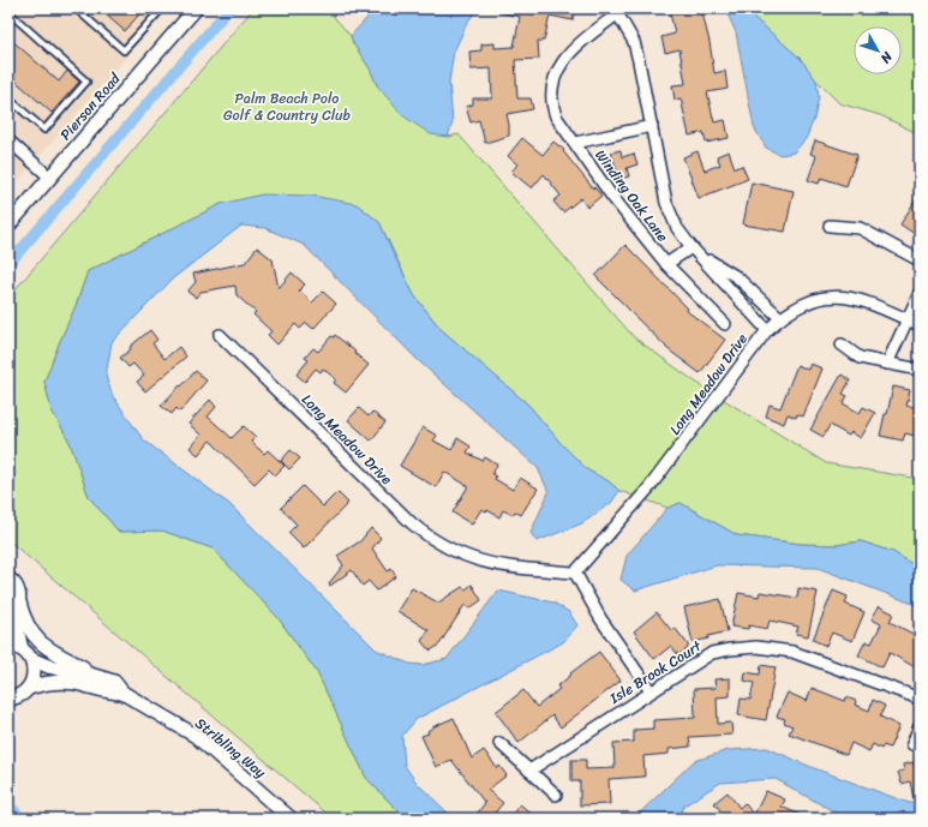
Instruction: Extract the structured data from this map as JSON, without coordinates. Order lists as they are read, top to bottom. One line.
{"streets":{"street":["Pierson Road","Winding Oak Lane","Long Meadow Drive","Isle Brook Court","Stribling Way"]},"crossings":[["Winding Oak Lane","Long Meadow Drive"]],"parks":["Palm Beach Polo Golf & Country Club"],"north":"bottom right"}
